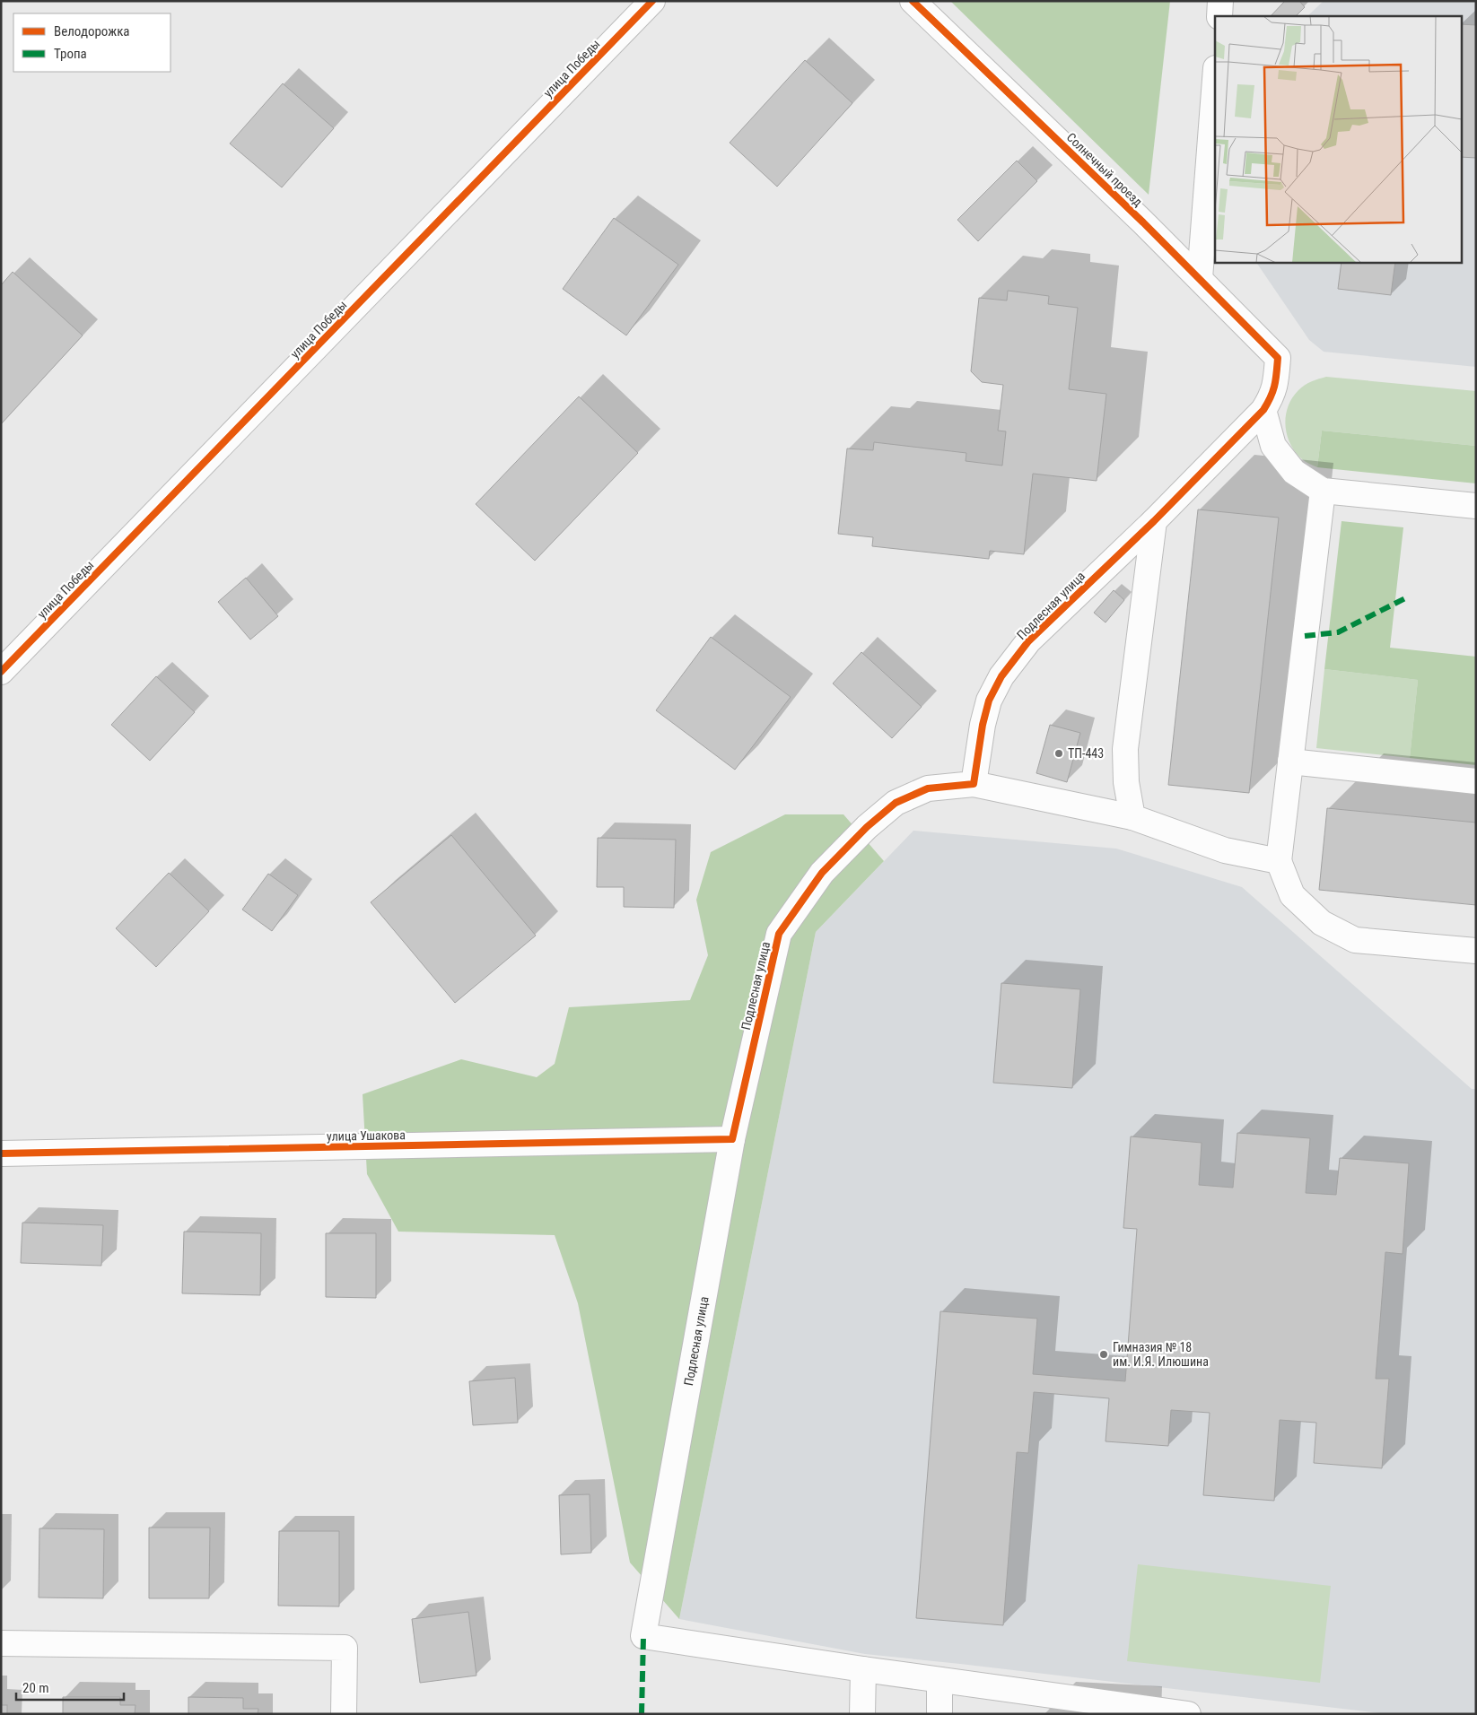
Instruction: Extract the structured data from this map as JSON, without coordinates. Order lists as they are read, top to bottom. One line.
{"streets":{"street":["улица Победы","Солнечный проезд","Подлесная улица","улица Ушакова"]},"crossings":[["Солнечный проезд","Подлесная улица"],["Подлесная улица","улица Ушакова"]],"places":["ТП-443","Гимназия № 18 им. И.Я. Илюшина"],"legend":["Велодорожка","Тропа"],"scale_bar":"20 m"}
